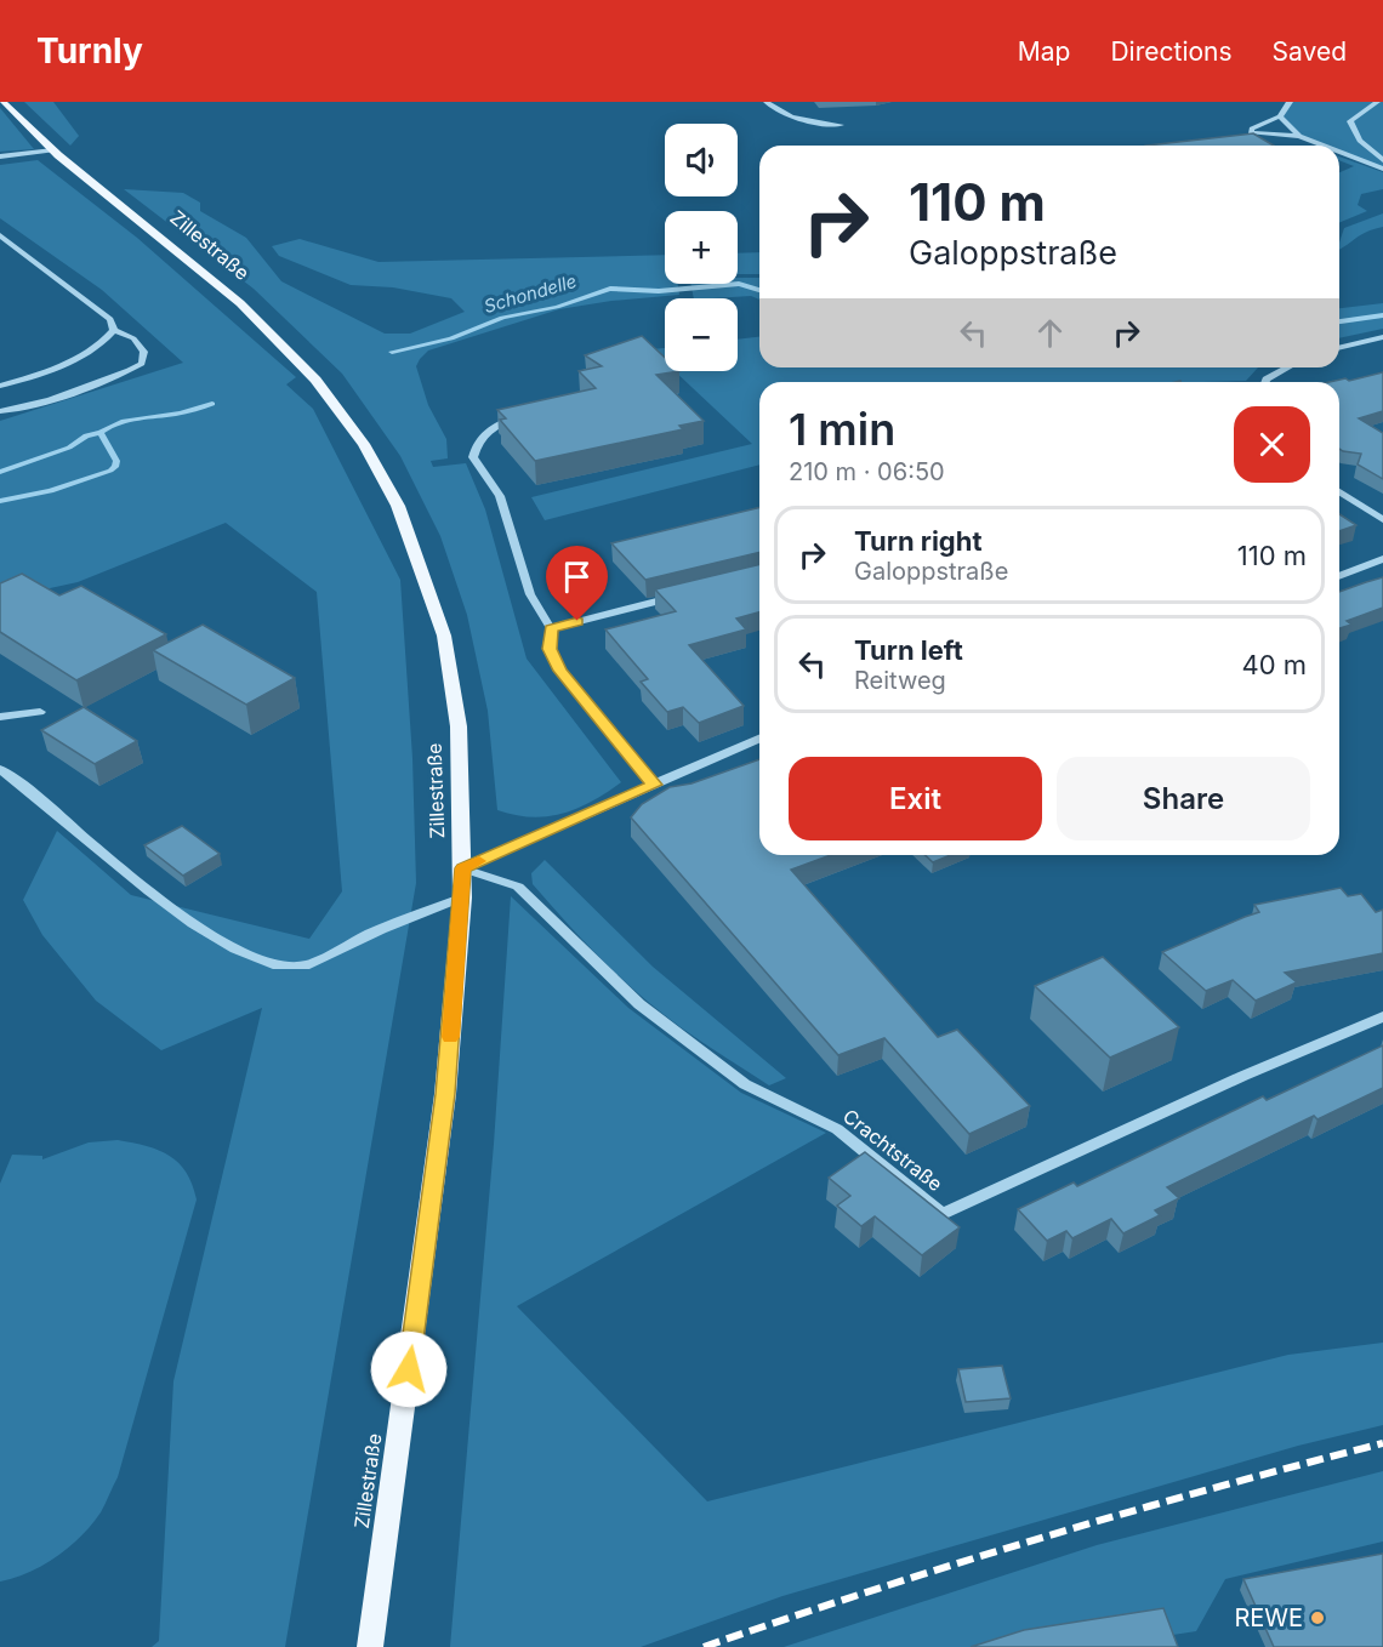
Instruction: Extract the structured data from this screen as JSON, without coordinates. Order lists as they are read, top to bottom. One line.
{"streets":{"main road":["Zillestraße"],"street":["Crachtstraße"]},"crossings":[["Zillestraße","Crachtstraße"]],"water":["Schondelle"],"places":["REWE"],"page":{"header":"Turnly","nav":["Map","Directions","Saved"],"map_buttons":["+","−"],"turn":["110 m","Galoppstraße"],"heading":["1 min","210 m · 06:50"],"list":[{"name":"Turn right","note":"Galoppstraße","value":"110 m"},{"name":"Turn left","note":"Reitweg","value":"40 m"}],"buttons":["Exit","Share"]}}
